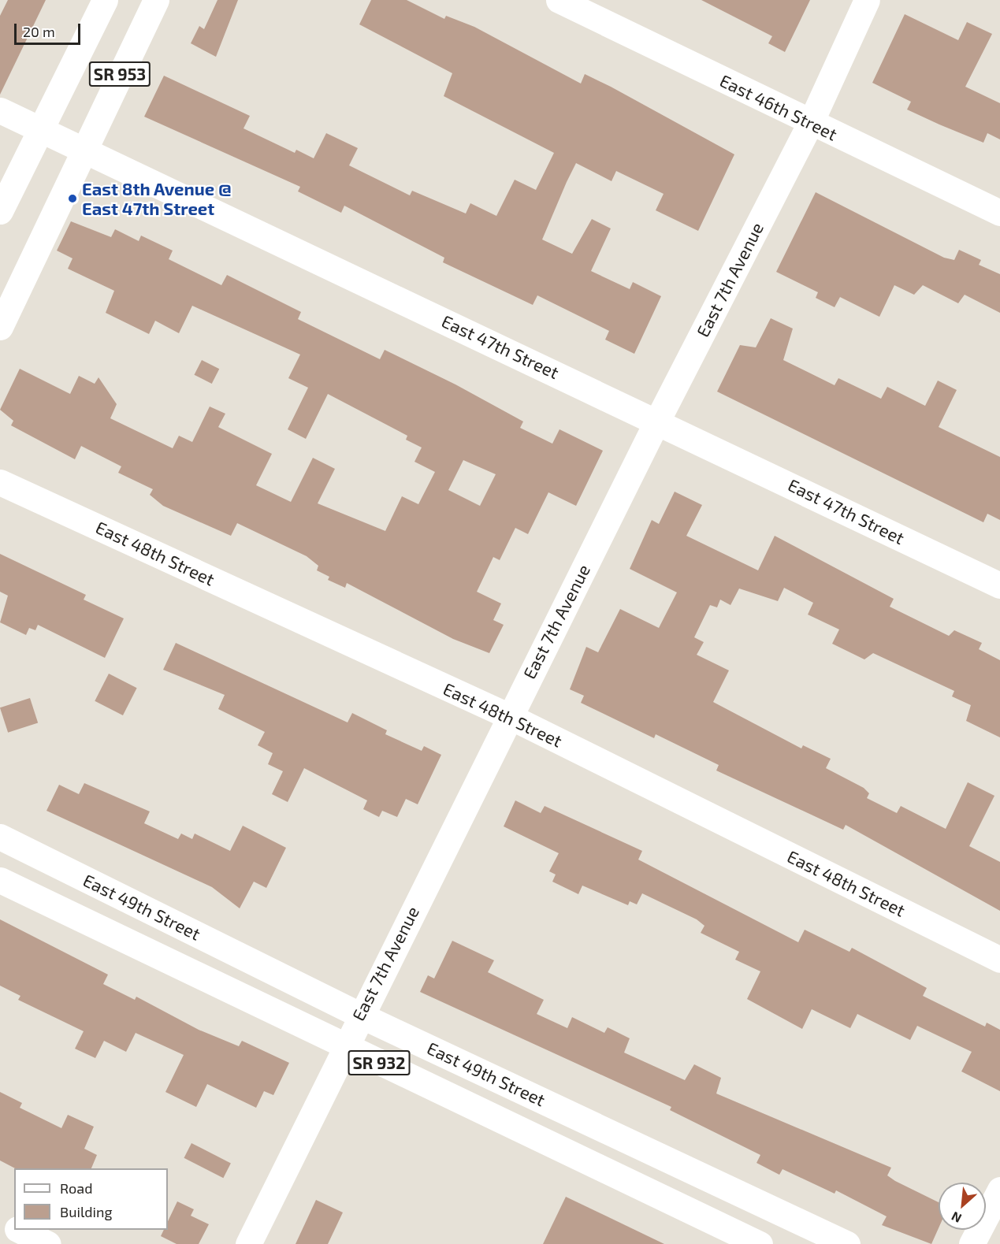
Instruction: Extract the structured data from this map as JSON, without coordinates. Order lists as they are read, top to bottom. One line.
{"streets":{"street":["SR 953","East 46th Street","East 7th Avenue","East 47th Street","East 48th Street","East 49th Street","SR 932"]},"crossings":[["SR 953","East 47th Street"],["East 46th Street","East 7th Avenue"],["East 7th Avenue","East 47th Street"],["East 7th Avenue","East 48th Street"],["East 7th Avenue","East 49th Street"]],"places":["East 8th Avenue @ East 47th Street"],"legend":["Road","Building"],"scale_bar":"20 m","north":"bottom left"}
